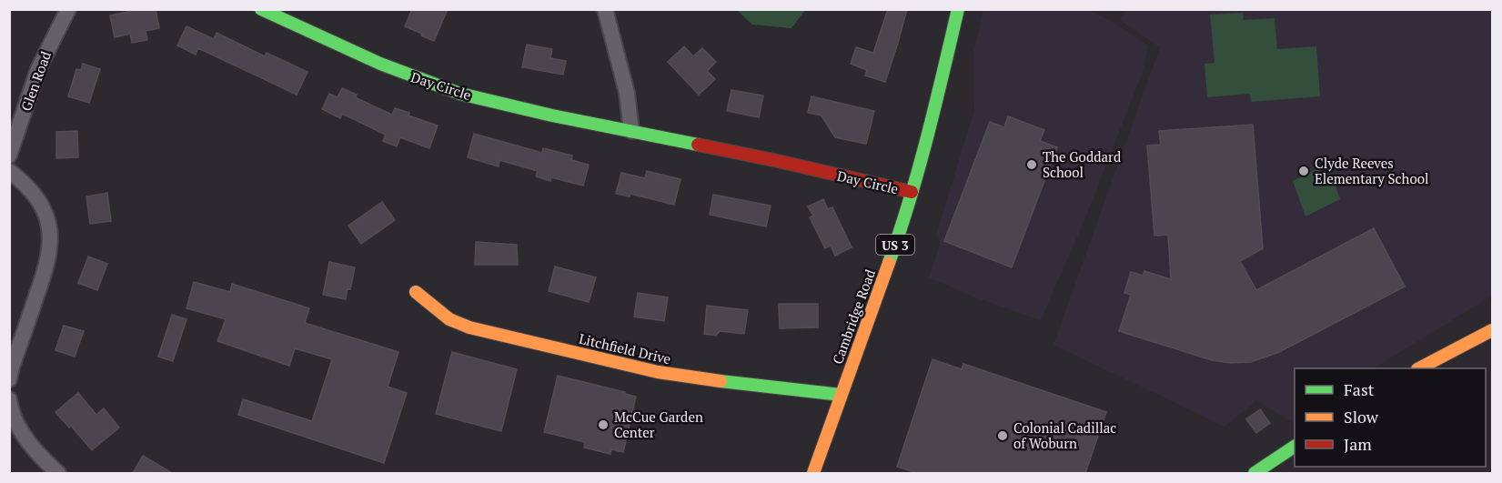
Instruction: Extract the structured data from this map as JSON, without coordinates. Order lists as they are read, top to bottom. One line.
{"streets":{"main road":["Day Circle","US 3","Cambridge Road","Litchfield Drive"],"street":["Glen Road"]},"crossings":[["Day Circle","Cambridge Road"],["Cambridge Road","Litchfield Drive"]],"places":["The Goddard School","Clyde Reeves Elementary School","McCue Garden Center","Colonial Cadillac of Woburn"],"legend":["Fast","Slow","Jam"]}
